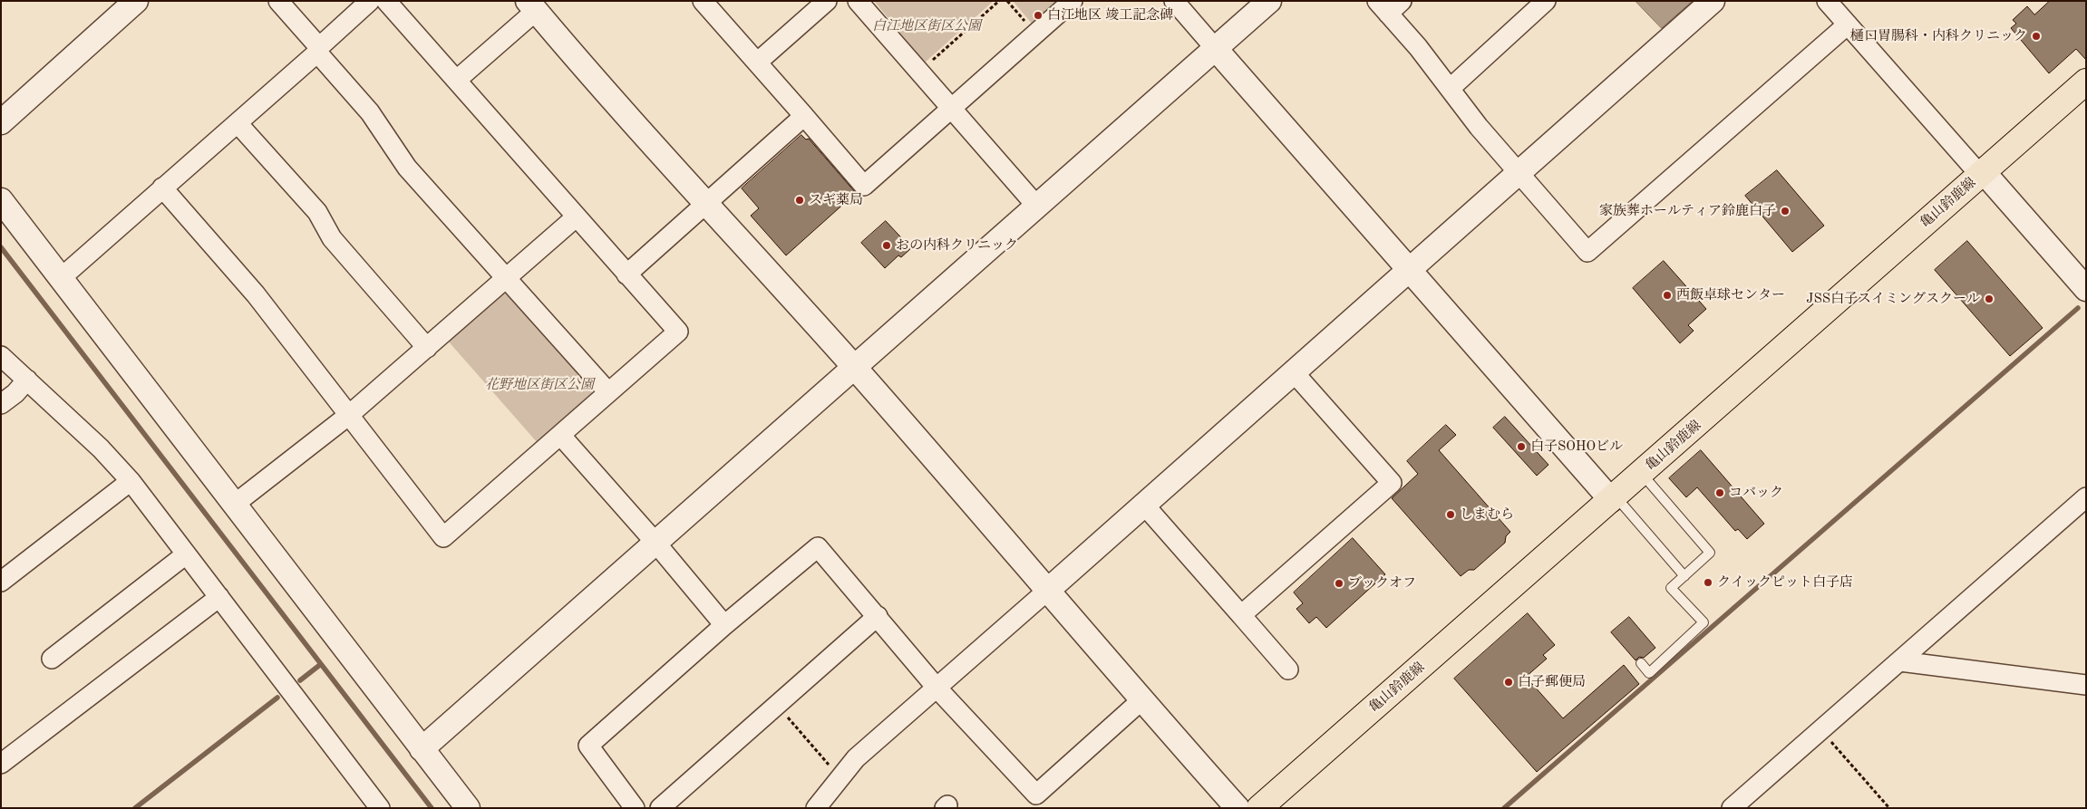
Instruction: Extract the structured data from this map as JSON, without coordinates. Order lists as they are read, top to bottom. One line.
{"streets":{"main road":["亀山鈴鹿線"]},"parks":["白江地区街区公園","花野地区街区公園"],"places":["白江地区 竣工記念碑","樋口胃腸科・内科クリニック","スギ薬局","家族葬ホールティア鈴鹿白子","おの内科クリニック","西飯卓球センター","JSS白子スイミングスクール","白子SOHOビル","コバック","しまむら","クイックピット白子店","ブックオフ","白子郵便局"]}
